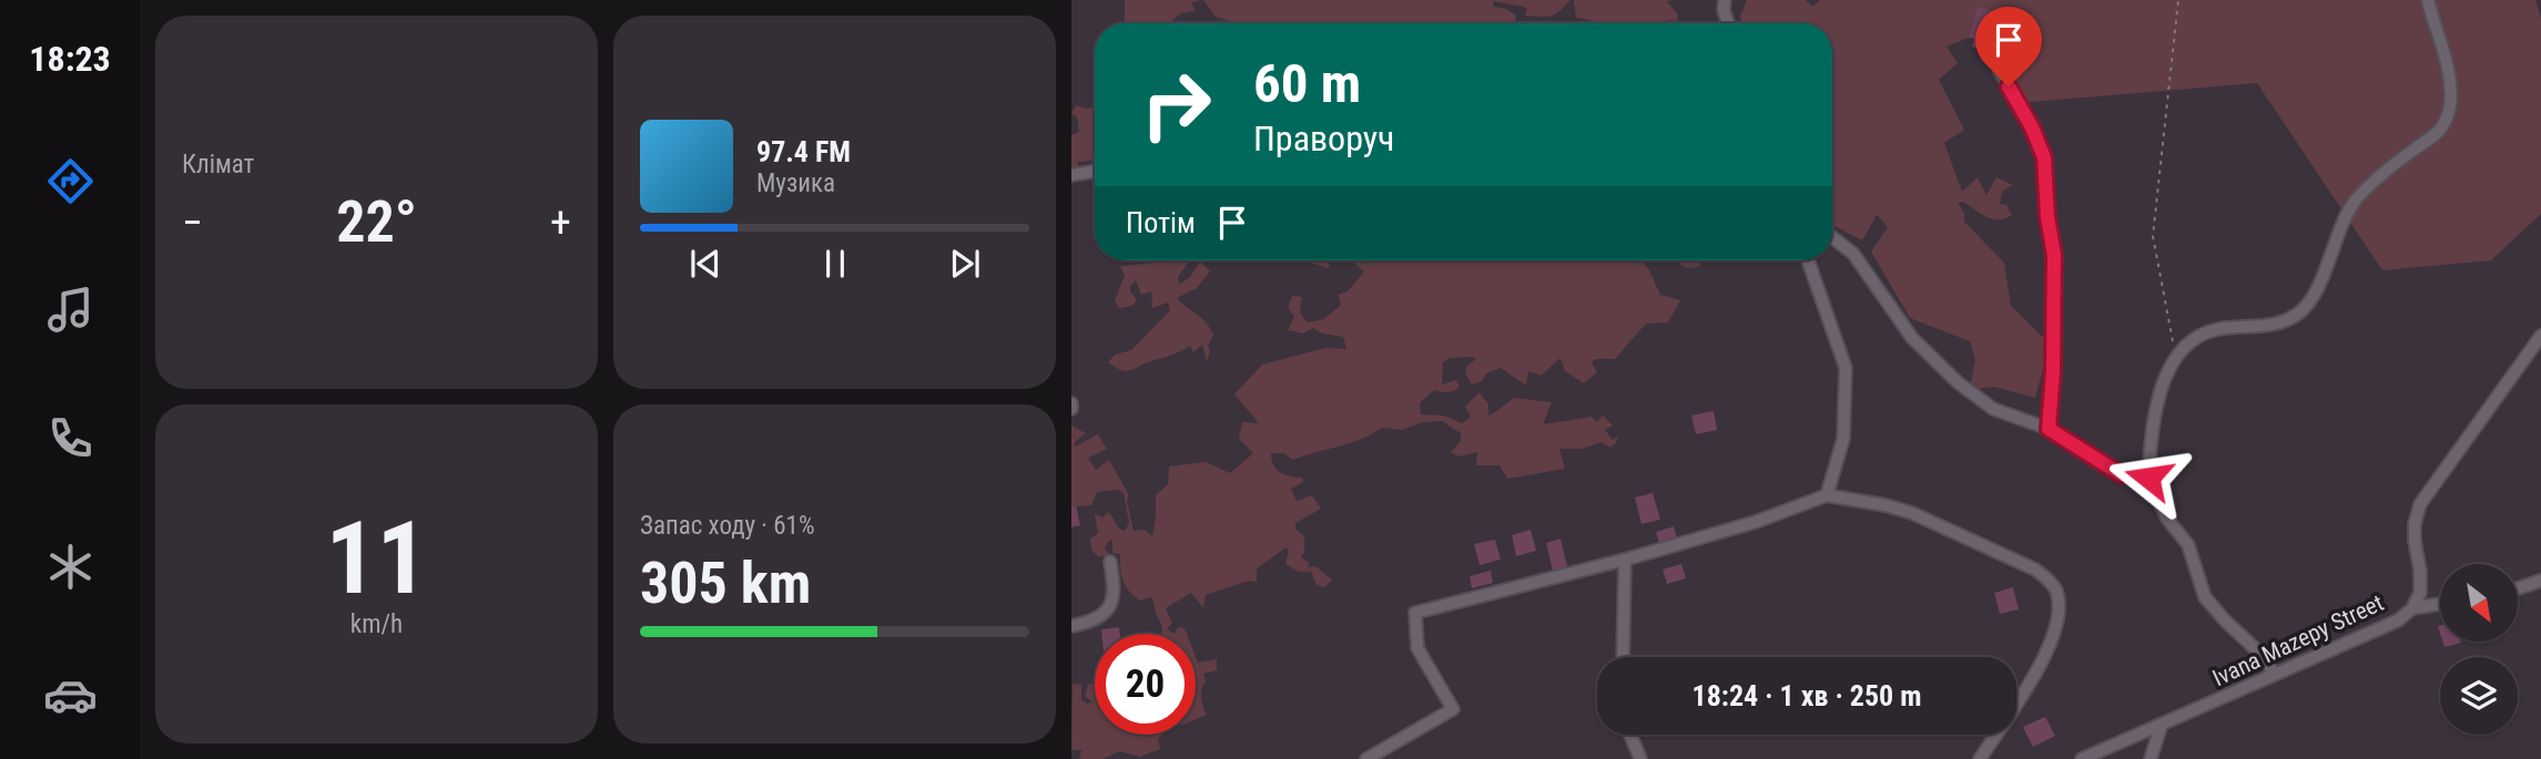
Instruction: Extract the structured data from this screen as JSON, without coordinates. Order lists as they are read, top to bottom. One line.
{"streets":{"street":["Ivana Mazepy Street"]},"north":"bottom right","page":{"tabs":"18:23","tile":["Клімат",["11","km/h"],["Запас ходу · 61%","305 km"]],"turn":["60 m","Праворуч"],"song":["97.4 FM","Музика"],"then":"Потім","heat":["−","22°","+"],"limit":"20","trip":"18:24 · 1 хв · 250 m"}}
